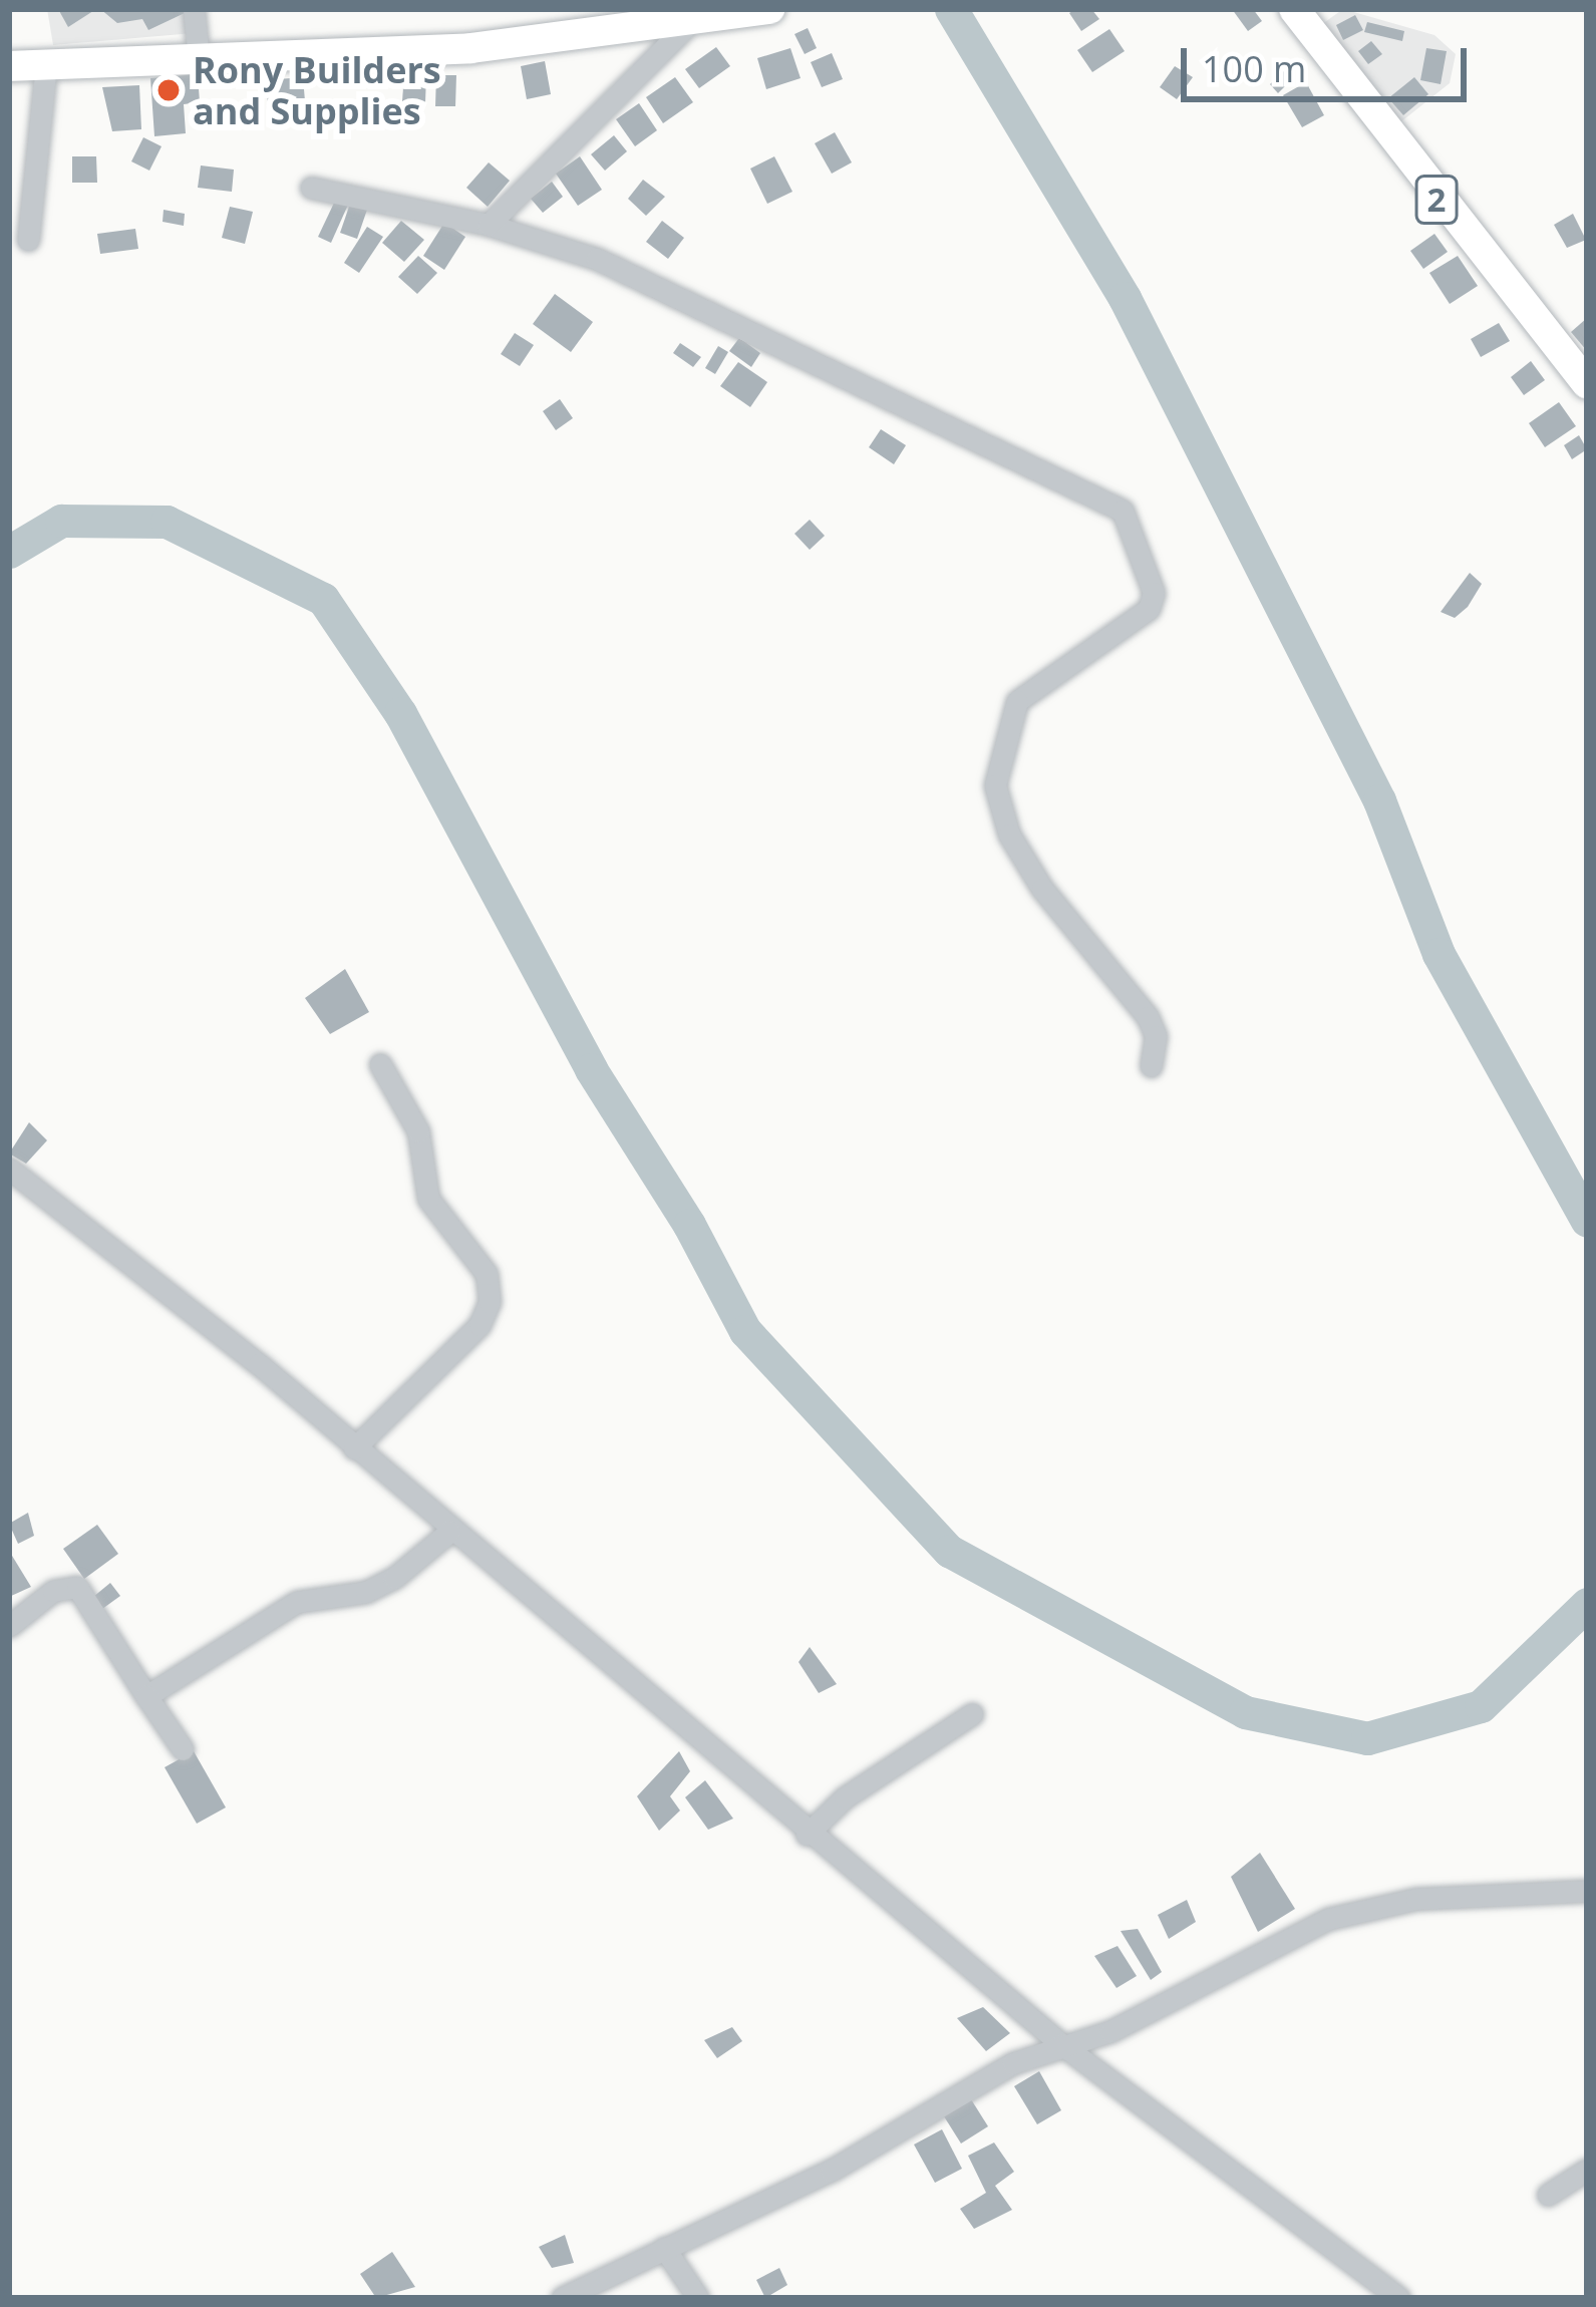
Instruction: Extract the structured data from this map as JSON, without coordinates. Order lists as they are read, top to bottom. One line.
{"streets":{"highway":["2"]},"places":["Rony Builders and Supplies"],"scale_bar":"100 m"}
